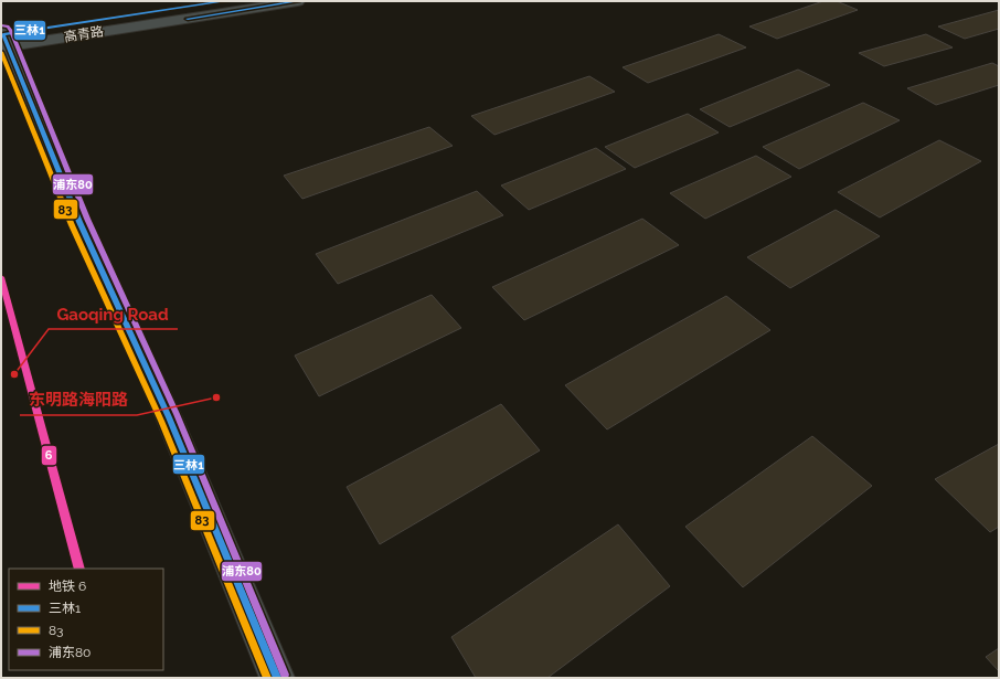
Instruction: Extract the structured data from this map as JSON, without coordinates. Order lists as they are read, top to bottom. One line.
{"streets":{"main road":["高青路"]},"places":["Gaoqing Road","东明路海阳路"],"lines":["transit line 三林1","transit line 浦东80","transit line 83","metro line 6"],"legend":["地铁 6","三林1","83","浦东80"]}
